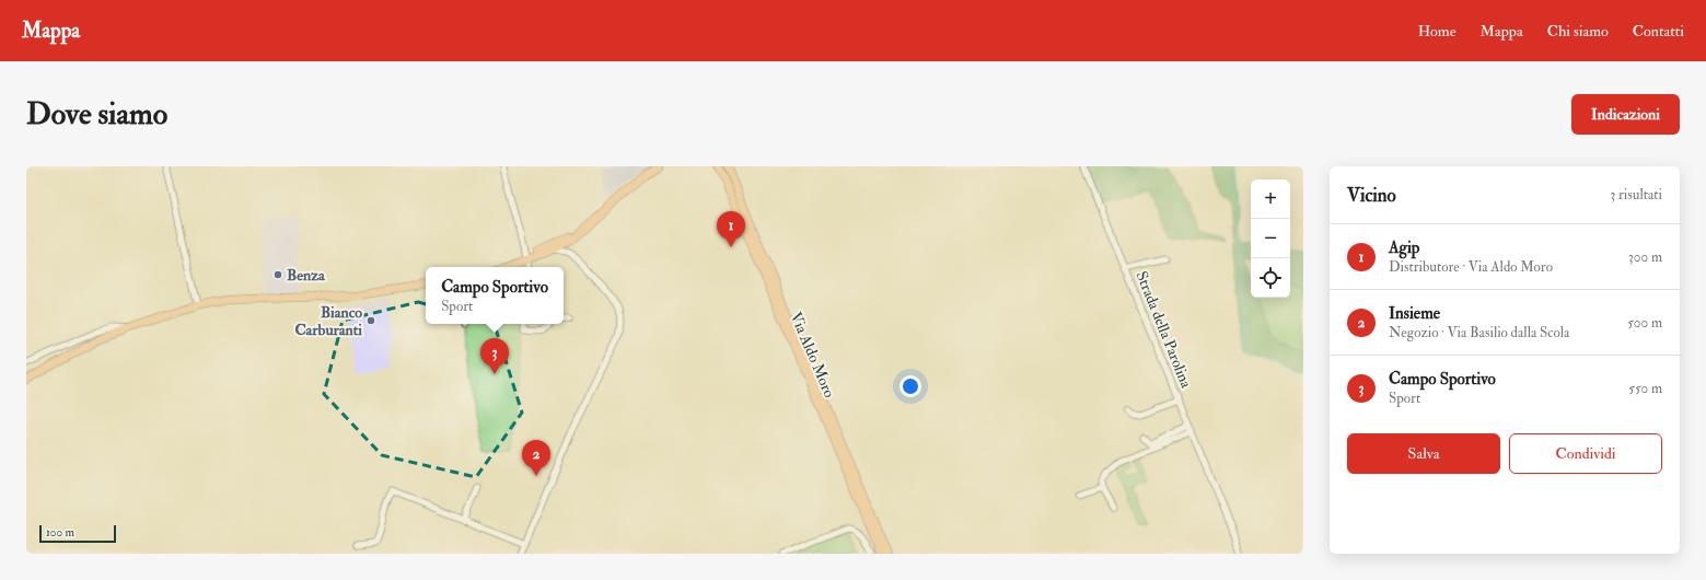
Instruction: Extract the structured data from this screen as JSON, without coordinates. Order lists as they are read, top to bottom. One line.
{"streets":{"main road":["Via Aldo Moro"],"street":["Strada della Parolina"]},"places":["Benza","Bianco Carburanti"],"scale_bar":"100 m","page":{"header":"Mappa","nav":["Home","Mappa","Chi siamo","Contatti"],"buttons":["Indicazioni",["Salva","Condividi"]],"title":"Dove siamo","heading":["Vicino","3 risultati"],"map_buttons":["+","−"],"pins":["1","3","2"],"list":[{"mark":"1","name":"Agip","note":"Distributore · Via Aldo Moro","value":"300 m"},{"mark":"2","name":"Insieme","note":"Negozio · Via Basilio dalla Scola","value":"500 m"},{"mark":"3","name":"Campo Sportivo","note":"Sport","value":"550 m"}],"popup":["Campo Sportivo","Sport"],"scale":"100 m"}}
